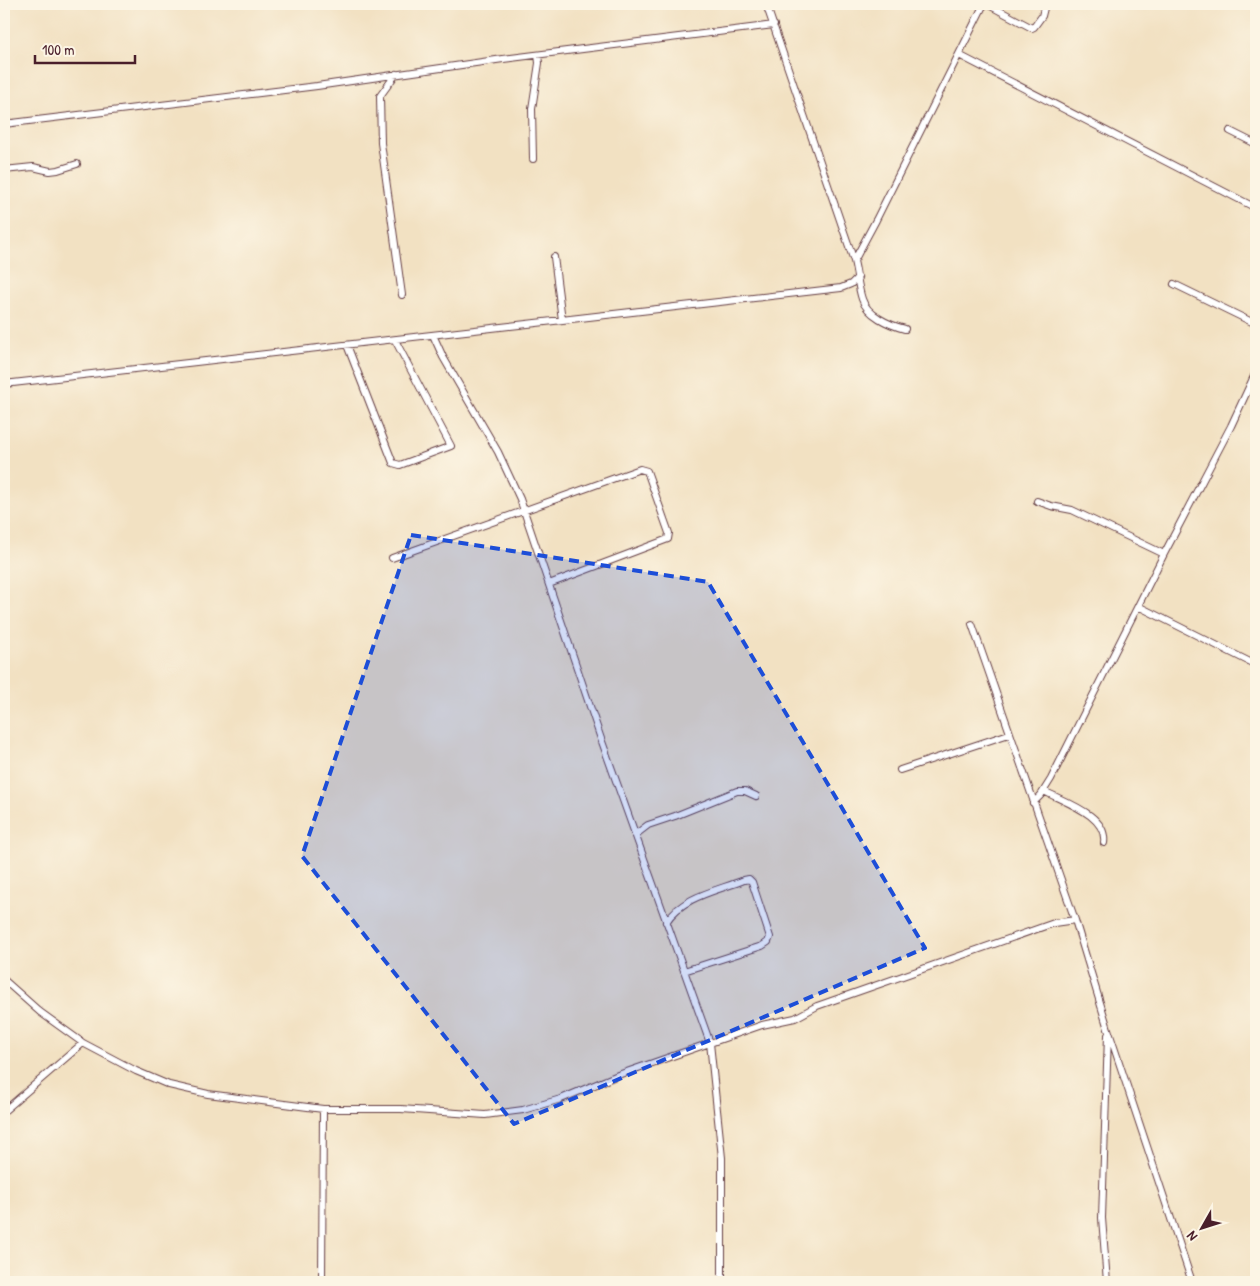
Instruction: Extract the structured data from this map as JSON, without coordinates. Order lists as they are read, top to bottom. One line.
{"scale_bar":"100 m","north":"bottom left"}
